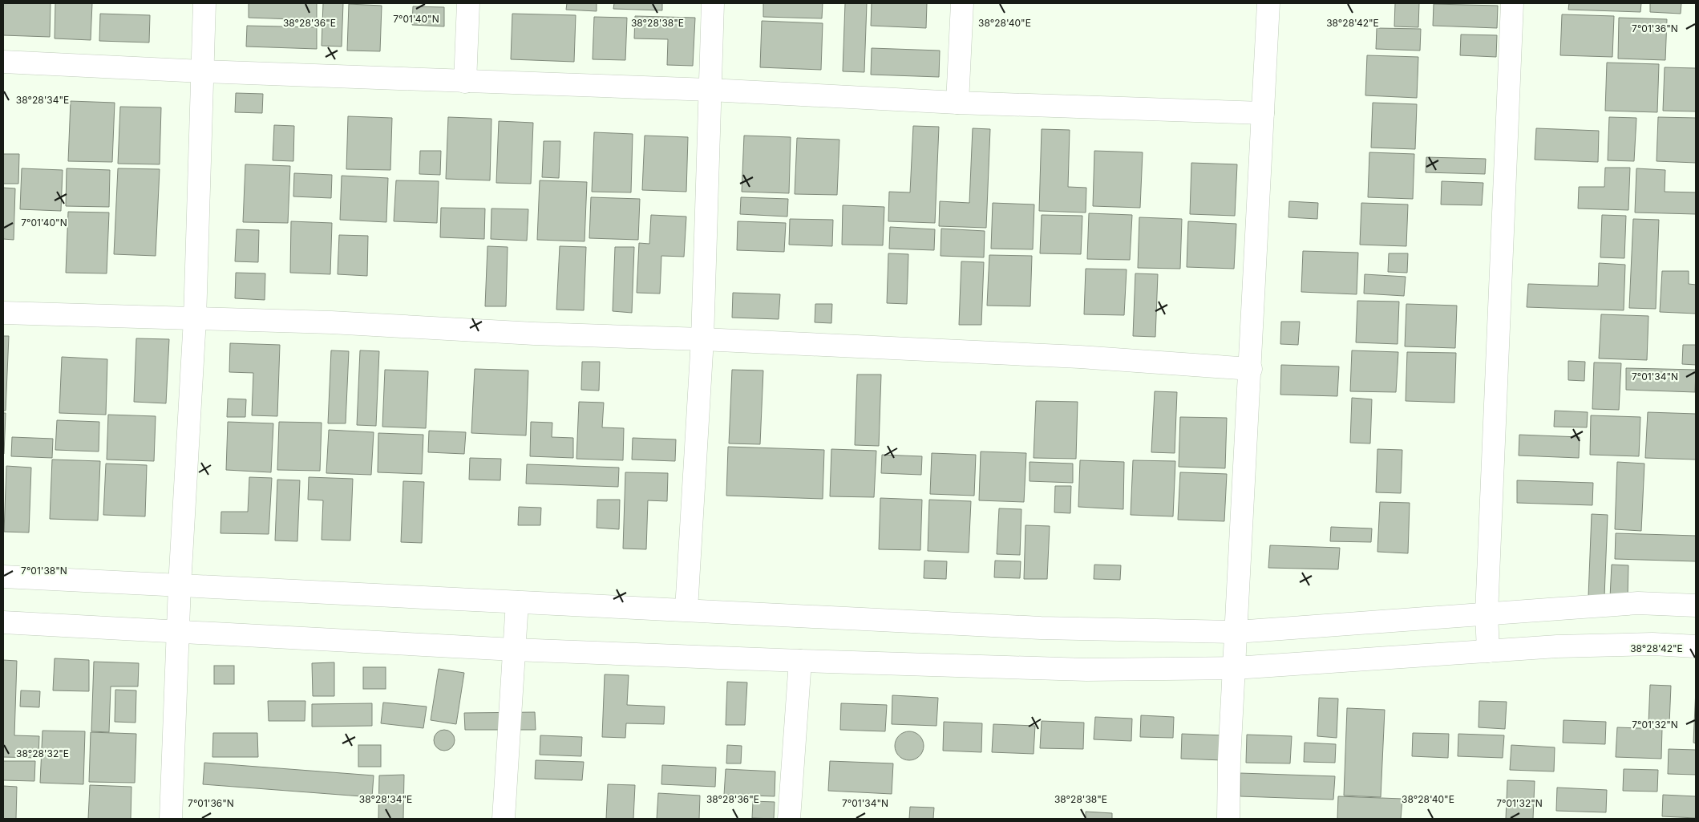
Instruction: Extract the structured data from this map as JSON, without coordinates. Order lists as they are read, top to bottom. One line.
{"coordinates":["7°01'40\"N","38°28'36\"E","38°28'38\"E","38°28'40\"E","38°28'42\"E","7°01'36\"N","38°28'34\"E","7°01'34\"N","7°01'38\"N","7°01'32\"N","38°28'32\"E"]}
